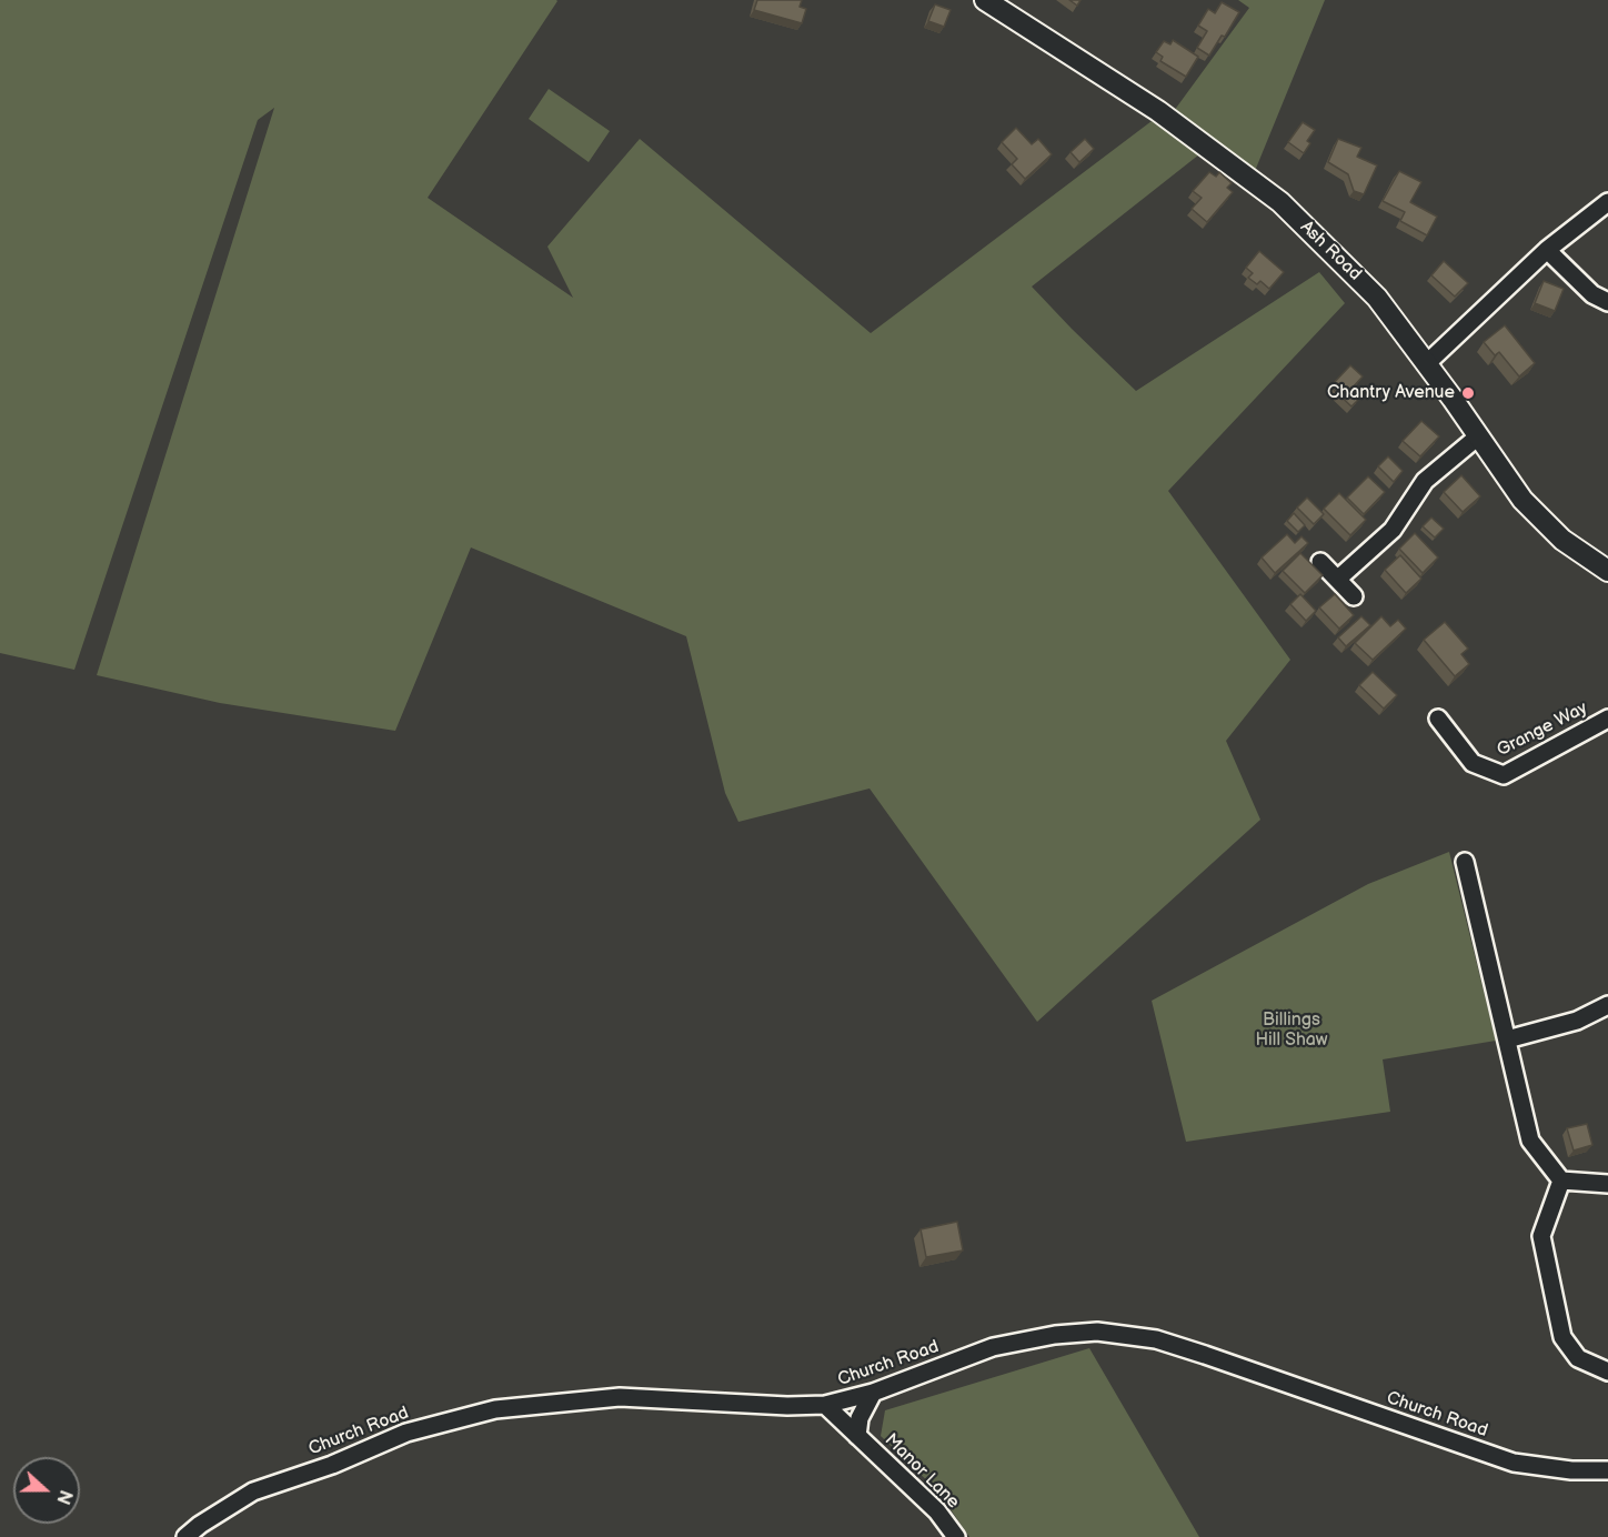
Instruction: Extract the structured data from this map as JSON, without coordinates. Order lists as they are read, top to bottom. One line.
{"streets":{"street":["Ash Road","Grange Way","Church Road","Manor Lane"]},"crossings":[["Church Road","Manor Lane"]],"parks":["Billings Hill Shaw"],"places":["Chantry Avenue"],"north":"right"}
